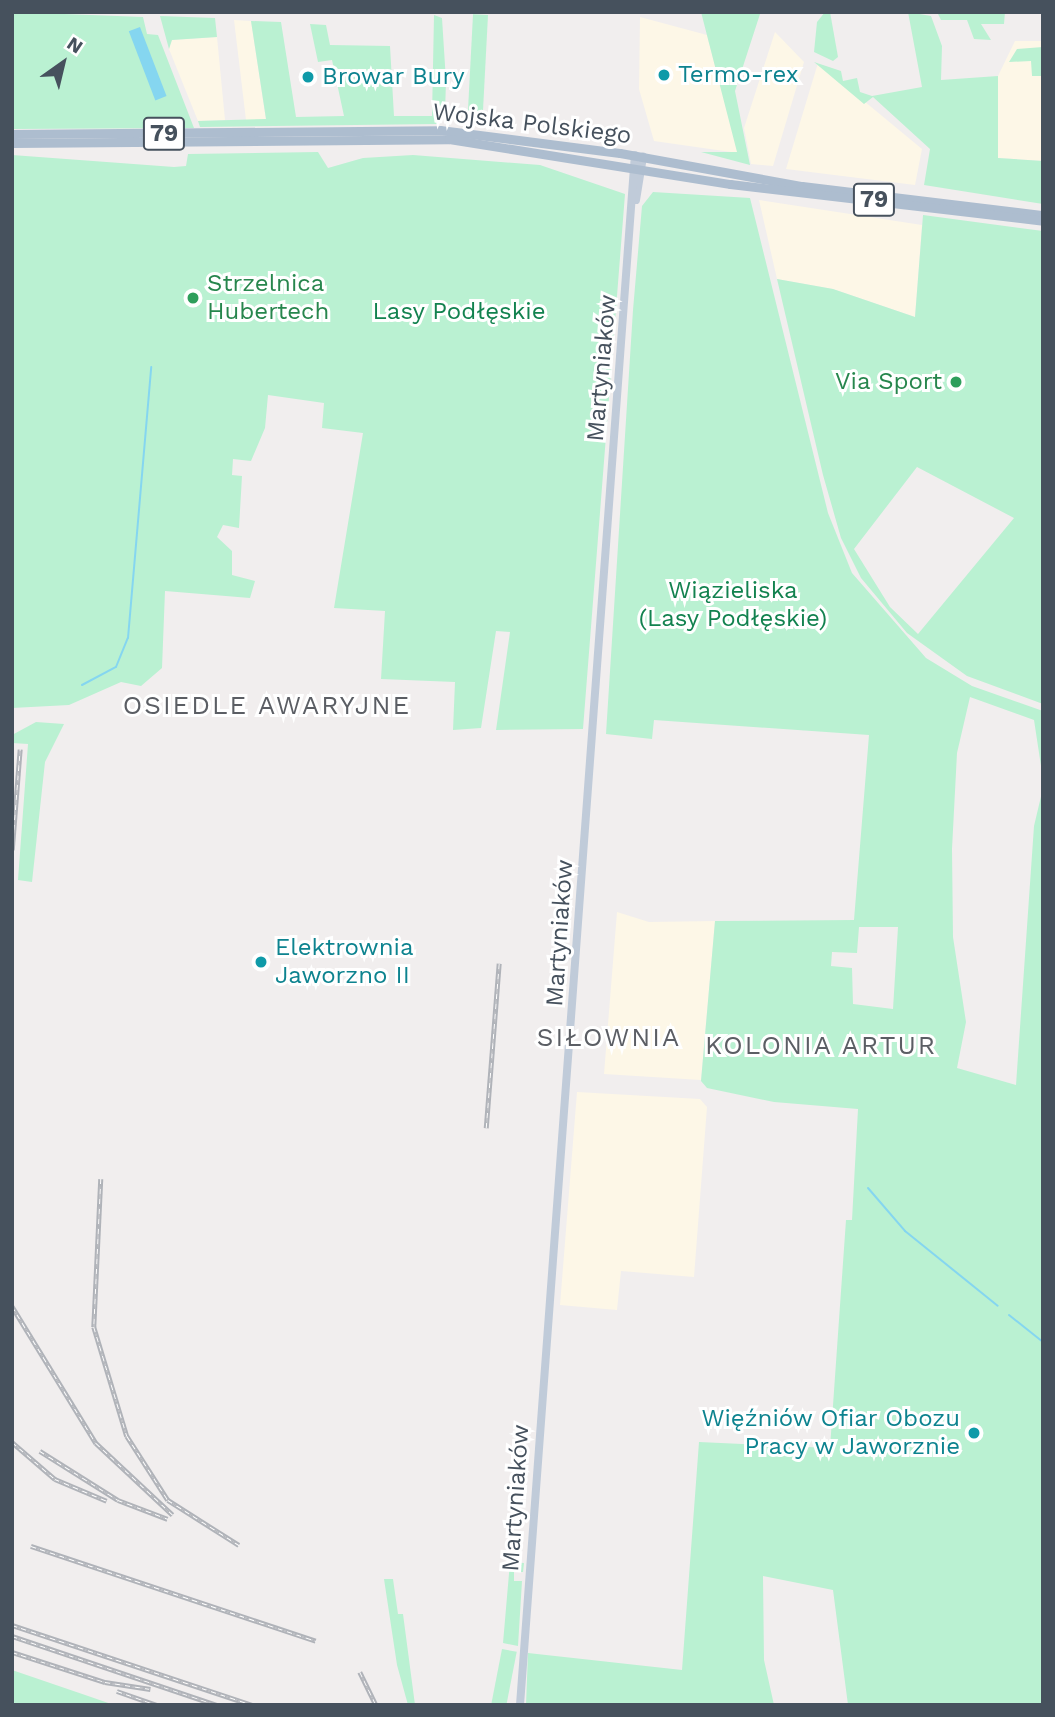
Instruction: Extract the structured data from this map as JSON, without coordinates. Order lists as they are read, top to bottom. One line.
{"streets":{"main road":["Wojska Polskiego","79","Martyniaków"]},"crossings":[["Wojska Polskiego","Martyniaków"]],"districts":["OSIEDLE AWARYJNE","SIŁOWNIA","KOLONIA ARTUR"],"parks":["Lasy Podłęskie","Wiązieliska (Lasy Podłęskie)"],"places":["Termo-rex","Browar Bury","Strzelnica Hubertech","Via Sport","Elektrownia Jaworzno II","Więźniów Ofiar Obozu Pracy w Jaworznie"],"north":"top right"}
